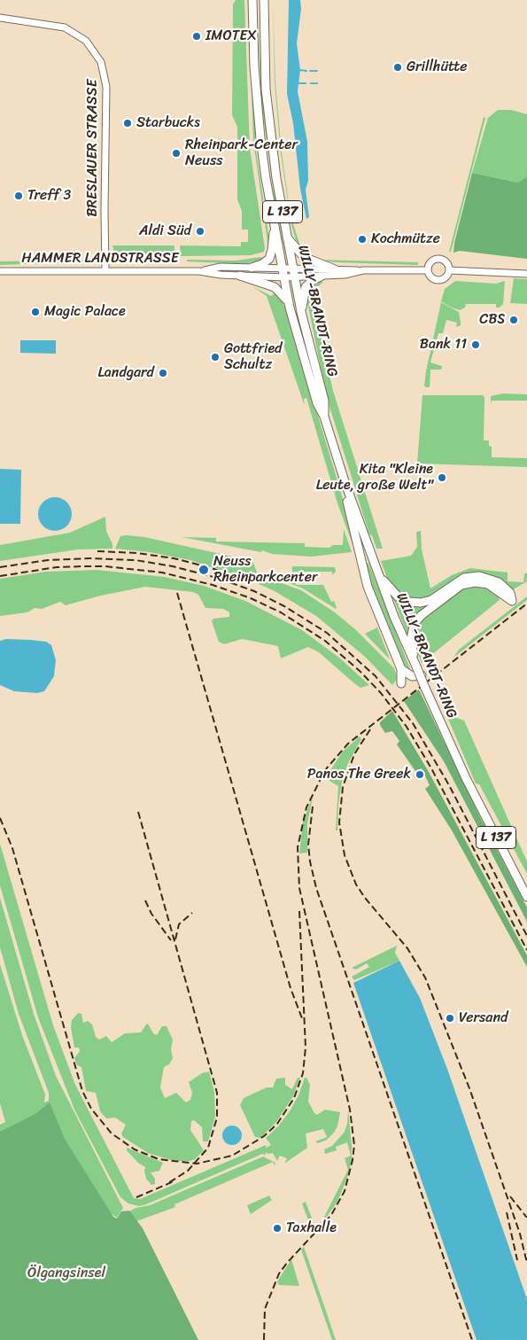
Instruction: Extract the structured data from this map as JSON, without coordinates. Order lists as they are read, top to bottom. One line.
{"streets":{"main road":["L 137","WILLY-BRANDT-RING"],"street":["BRESLAUER STRASSE","HAMMER LANDSTRASSE"]},"crossings":[["BRESLAUER STRASSE","HAMMER LANDSTRASSE"],["HAMMER LANDSTRASSE","WILLY-BRANDT-RING"]],"parks":["Ölgangsinsel"],"places":["IMOTEX","Grillhütte","Starbucks","Rheinpark-Center Neuss","Treff 3","Aldi Süd","Kochmütze","Magic Palace","CBS","Bank 11","Gottfried Schultz","Landgard","Kita \"Kleine Leute, große Welt\"","Neuss Rheinparkcenter","Panos The Greek","Versand","Taxhalle"]}
